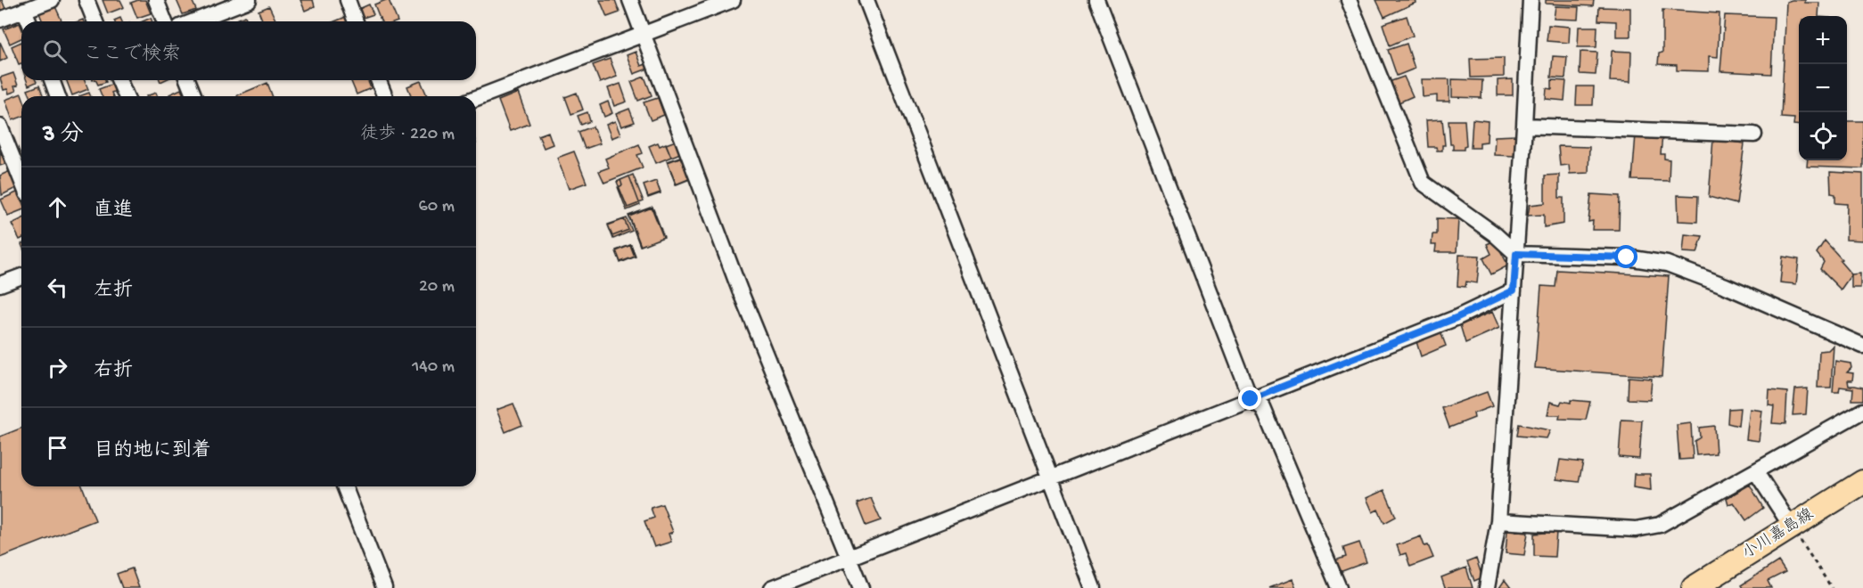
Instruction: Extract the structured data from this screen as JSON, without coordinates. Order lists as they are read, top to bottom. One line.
{"streets":{"main road":["小川嘉島線"]},"page":{"map_buttons":["+","−"],"search":"ここで検索","heading":["3 分","徒歩 · 220 m"],"list":[["直進","60 m"],["左折","20 m"],["右折","140 m"],"目的地に到着"]}}
